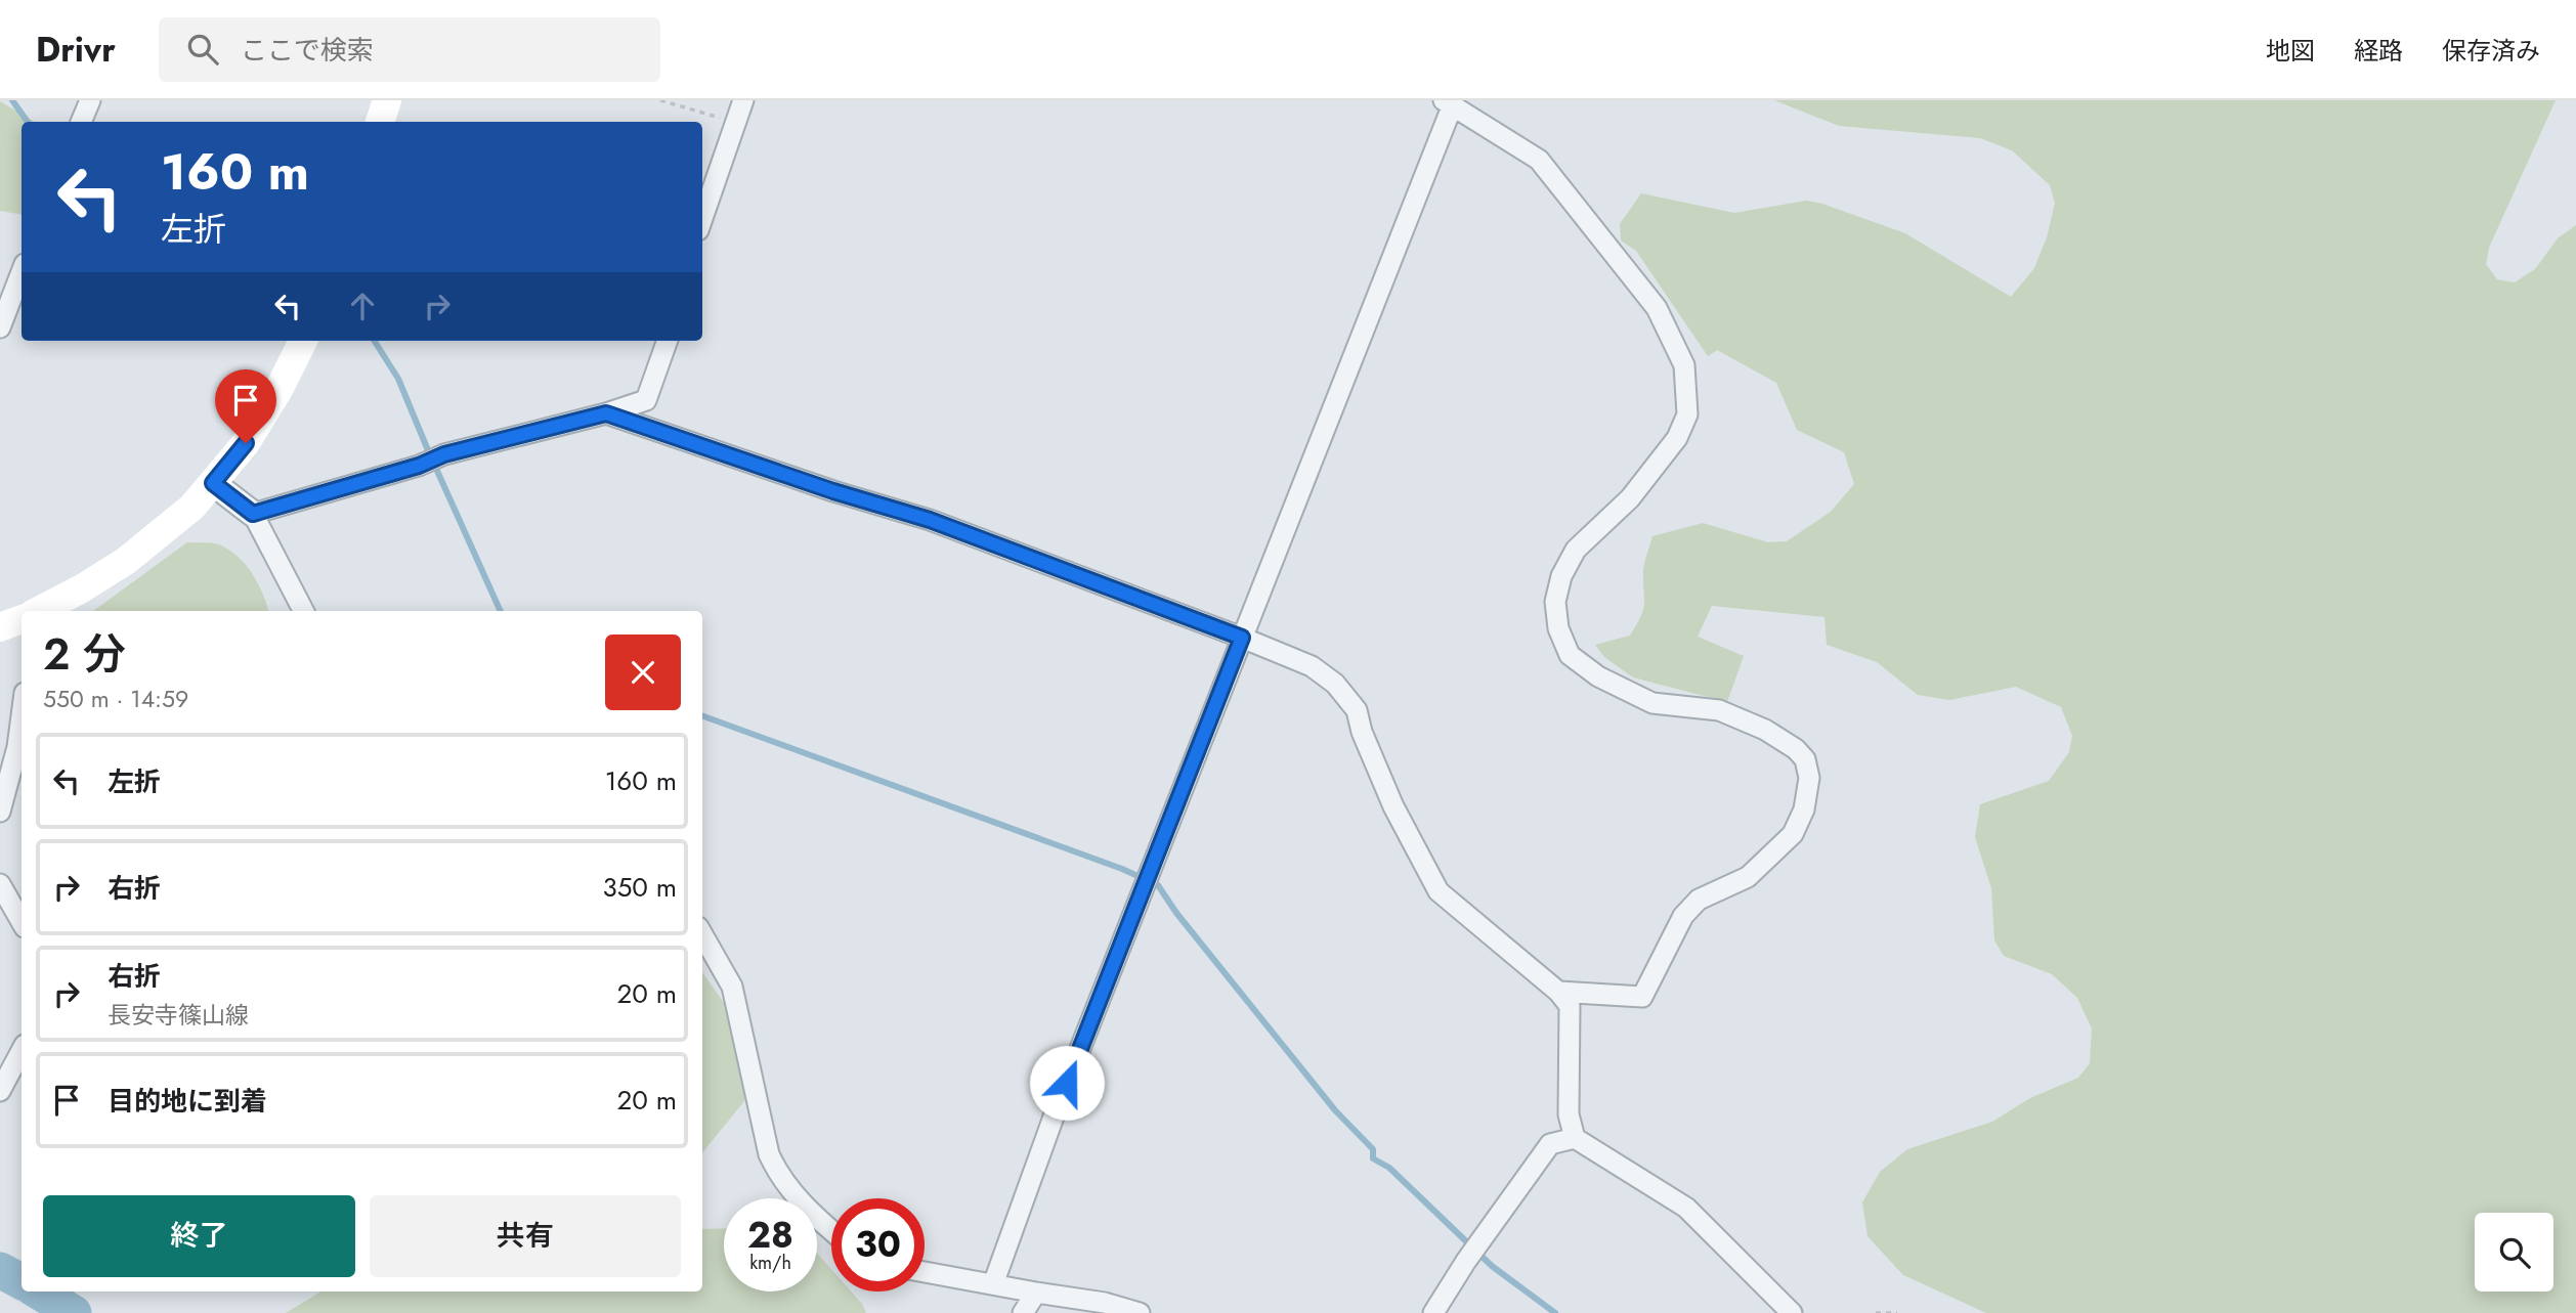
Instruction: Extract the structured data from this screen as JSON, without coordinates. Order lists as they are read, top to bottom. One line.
{"page":{"header":"Drivr","search":"ここで検索","nav":["地図","経路","保存済み"],"turn":["160 m","左折"],"heading":["2 分","550 m · 14:59"],"list":[{"name":"左折","value":"160 m"},{"name":"右折","value":"350 m"},{"name":"右折","note":"長安寺篠山線","value":"20 m"},{"name":"目的地に到着","value":"20 m"}],"buttons":["終了","共有"],"speed":"28 km/h","limit":"30"}}
